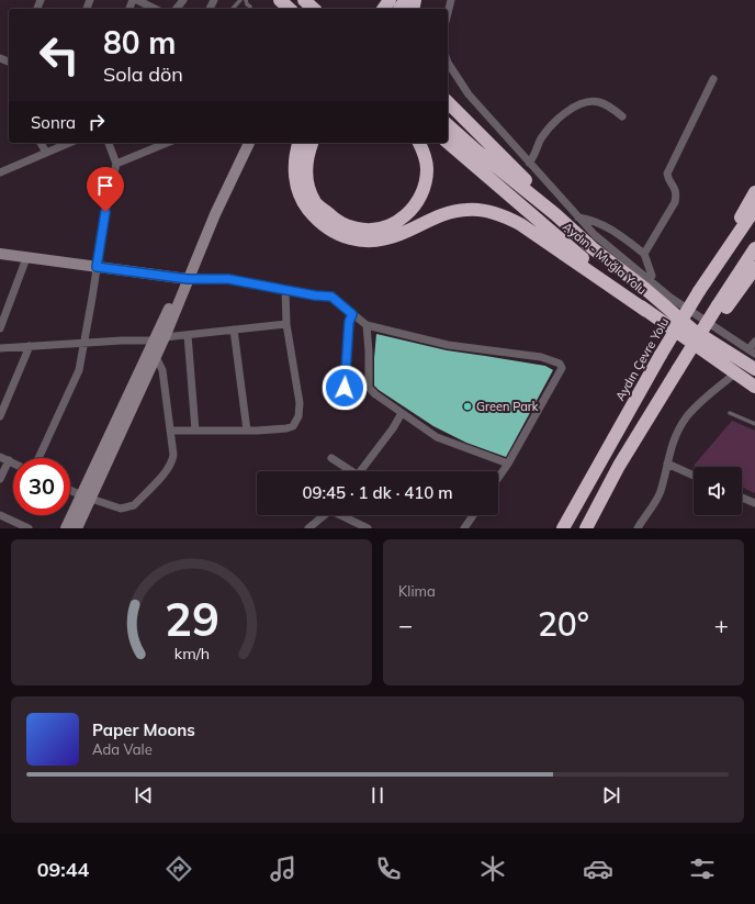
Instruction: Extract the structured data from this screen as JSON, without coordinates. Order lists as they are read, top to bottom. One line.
{"streets":{"highway":["Aydın - Muğla Yolu","Aydın Çevre Yolu"]},"places":["Green Park"],"page":{"turn":["80 m","Sola dön"],"then":"Sonra","limit":"30","trip":"09:45 · 1 dk · 410 m","tile":"Klima","heat":["−","20°","+"],"song":["Paper Moons","Ada Vale"],"tabs":"09:44","gauge":["29","km/h"]}}
